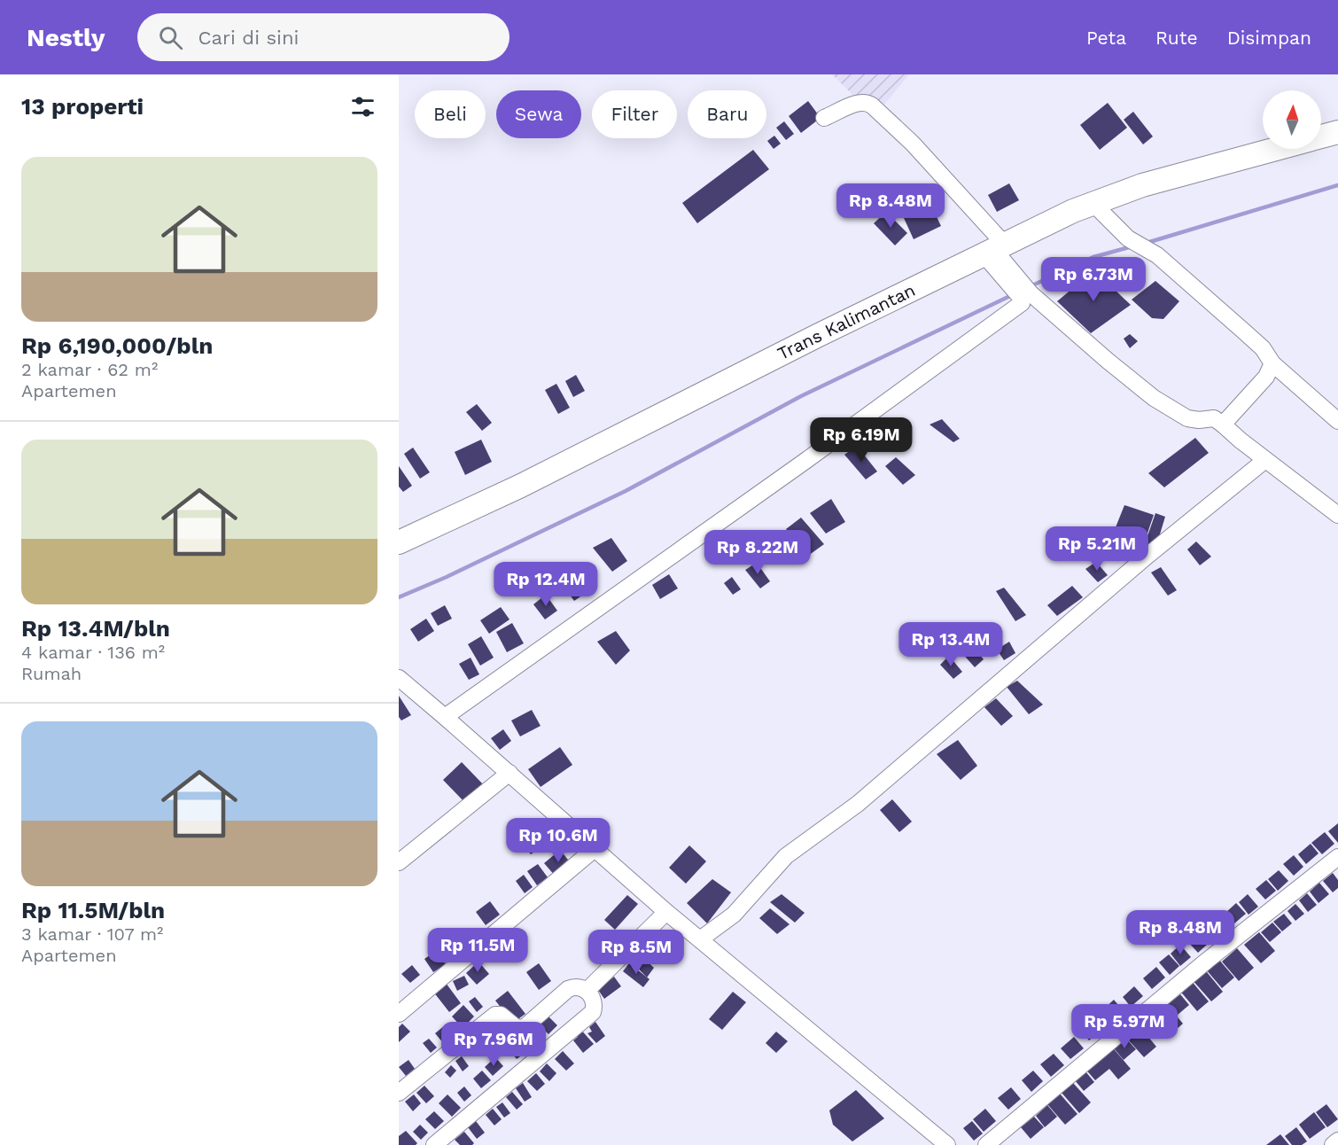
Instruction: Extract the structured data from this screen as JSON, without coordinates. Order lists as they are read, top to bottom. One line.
{"streets":{"highway":["Trans Kalimantan"]},"north":"top","page":{"header":"Nestly","search":"Cari di sini","nav":["Peta","Rute","Disimpan"],"heading":"13 properti","chip":["Beli","Sewa","Filter","Baru"],"list":[{"name":"Rp 6,190,000/bln","note":"2 kamar · 62 m² · Apartemen"},{"name":"Rp 13.4M/bln","note":"4 kamar · 136 m² · Rumah"},{"name":"Rp 11.5M/bln","note":"3 kamar · 107 m² · Apartemen"}],"price":["Rp 8.48M","Rp 6.73M","Rp 6.19M","Rp 5.21M","Rp 8.22M","Rp 12.4M","Rp 13.4M","Rp 10.6M","Rp 8.48M","Rp 11.5M","Rp 8.5M","Rp 5.97M","Rp 7.96M"]}}
